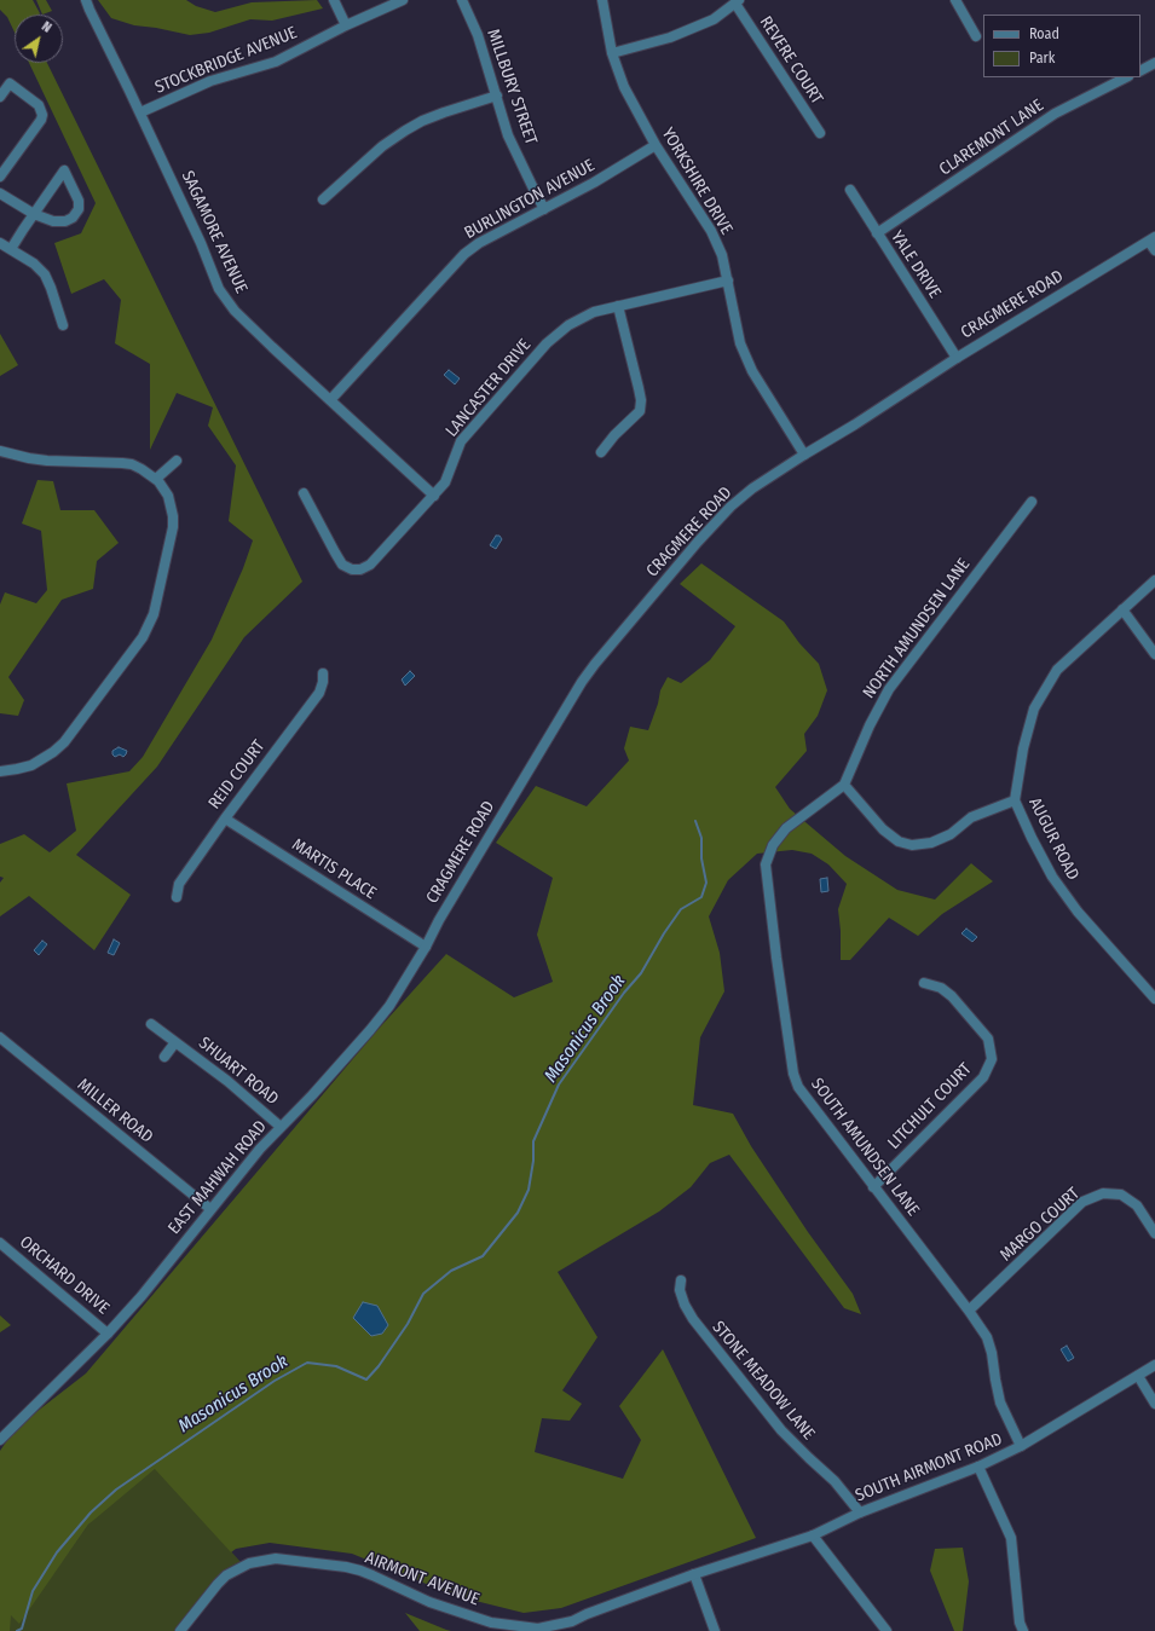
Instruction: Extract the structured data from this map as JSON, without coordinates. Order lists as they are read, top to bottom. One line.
{"streets":{"street":["STOCKBRIDGE AVENUE","REVERE COURT","MILLBURY STREET","CLAREMONT LANE","YORKSHIRE DRIVE","BURLINGTON AVENUE","SAGAMORE AVENUE","YALE DRIVE","CRAGMERE ROAD","LANCASTER DRIVE","NORTH AMUNDSEN LANE","REID COURT","AUGUR ROAD","MARTIS PLACE","SHUART ROAD","LITCHULT COURT","MILLER ROAD","SOUTH AMUNDSEN LANE","EAST MAHWAH ROAD","MARGO COURT","ORCHARD DRIVE","STONE MEADOW LANE","SOUTH AIRMONT ROAD","AIRMONT AVENUE"]},"crossings":[["STOCKBRIDGE AVENUE","SAGAMORE AVENUE"],["MILLBURY STREET","BURLINGTON AVENUE"],["CLAREMONT LANE","YALE DRIVE"],["YORKSHIRE DRIVE","BURLINGTON AVENUE"],["YORKSHIRE DRIVE","CRAGMERE ROAD"],["YORKSHIRE DRIVE","LANCASTER DRIVE"],["BURLINGTON AVENUE","SAGAMORE AVENUE"],["SAGAMORE AVENUE","LANCASTER DRIVE"],["YALE DRIVE","CRAGMERE ROAD"],["CRAGMERE ROAD","EAST MAHWAH ROAD"],["NORTH AMUNDSEN LANE","SOUTH AMUNDSEN LANE"],["REID COURT","MARTIS PLACE"],["MARTIS PLACE","EAST MAHWAH ROAD"],["SHUART ROAD","EAST MAHWAH ROAD"],["LITCHULT COURT","SOUTH AMUNDSEN LANE"],["MILLER ROAD","EAST MAHWAH ROAD"],["SOUTH AMUNDSEN LANE","MARGO COURT"],["SOUTH AMUNDSEN LANE","SOUTH AIRMONT ROAD"],["EAST MAHWAH ROAD","ORCHARD DRIVE"],["STONE MEADOW LANE","SOUTH AIRMONT ROAD"],["SOUTH AIRMONT ROAD","AIRMONT AVENUE"]],"water":["Masonicus Brook"],"legend":["Road","Park"],"north":"top right"}
